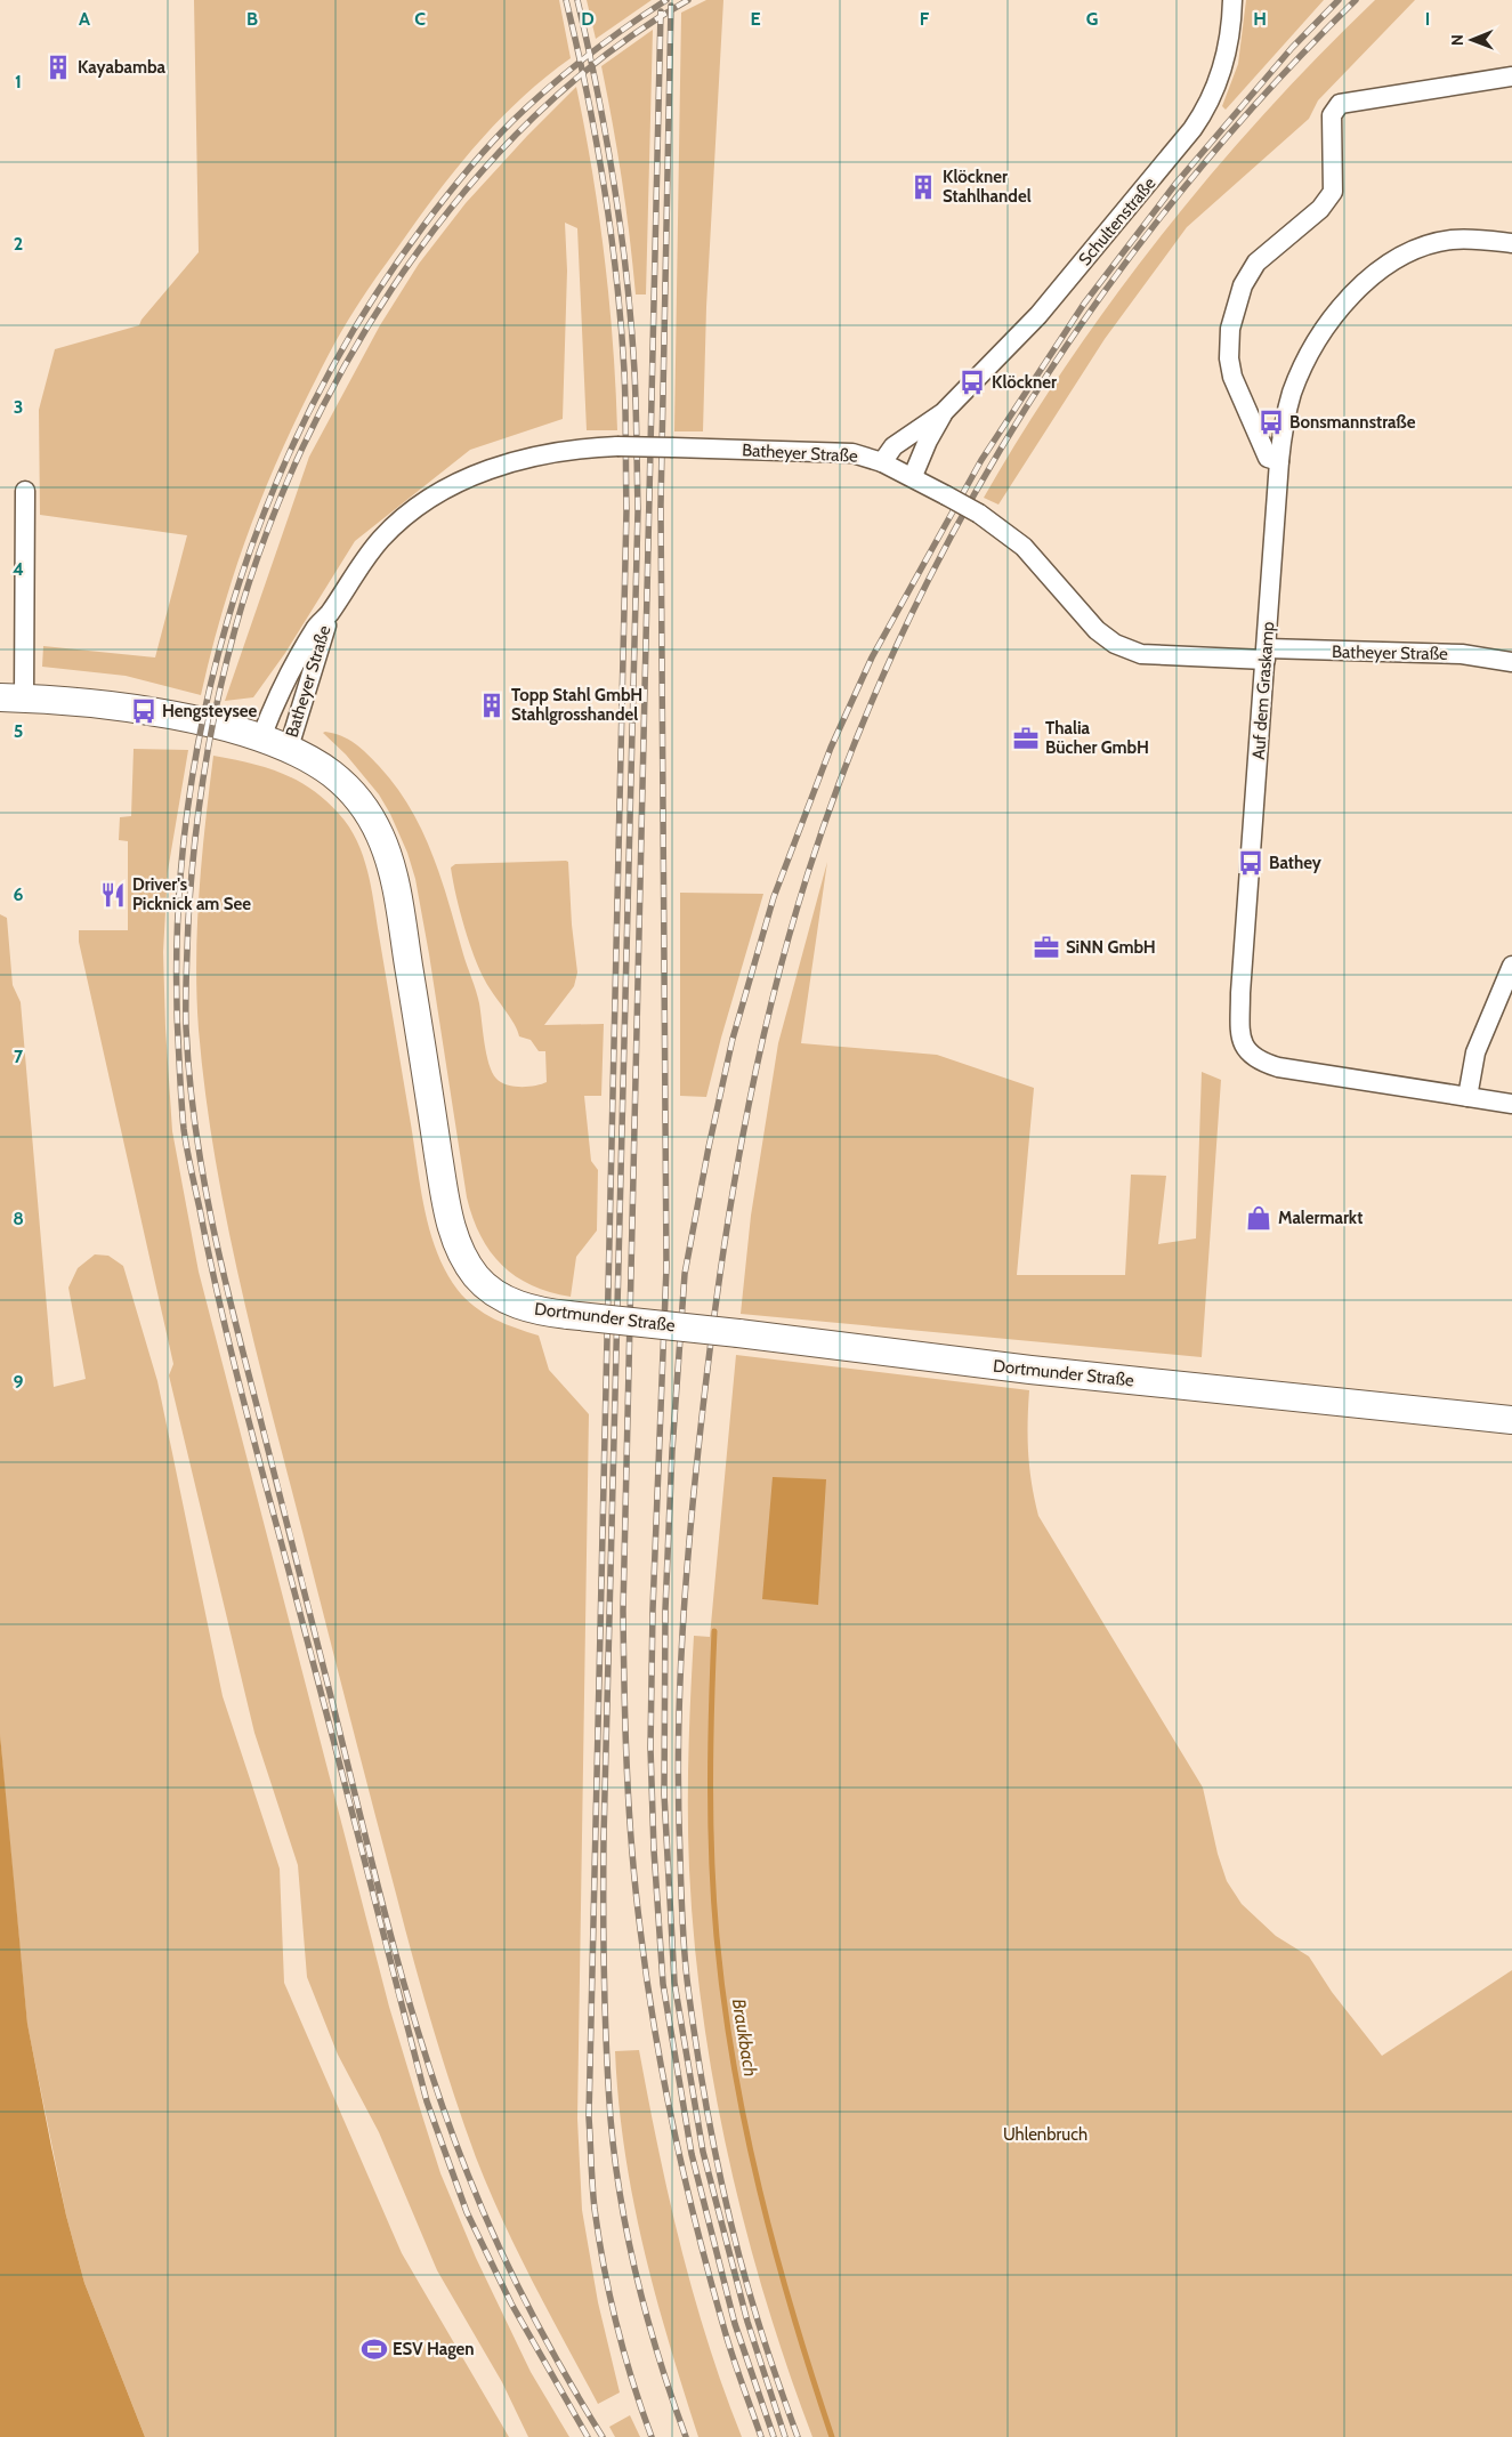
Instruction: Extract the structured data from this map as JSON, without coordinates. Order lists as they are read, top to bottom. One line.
{"streets":{"main road":["Dortmunder Straße"],"street":["Schultenstraße","Batheyer Straße","Auf dem Graskamp"]},"crossings":[["Schultenstraße","Batheyer Straße"],["Batheyer Straße","Auf dem Graskamp"],["Batheyer Straße","Dortmunder Straße"]],"water":["Braukbach"],"parks":["Uhlenbruch"],"places":{"building":["Kayabamba","Klöckner Stahlhandel","Topp Stahl GmbH Stahlgrosshandel"],"bus stop":["Klöckner","Bonsmannstraße","Hengsteysee","Bathey"],"office":["Thalia Bücher GmbH","SiNN GmbH"],"restaurant":["Driver's Picknick am See"],"shop":["Malermarkt"],"sports":["ESV Hagen"]},"north":"left","grid":{"columns":["A","B","C","D","E","F","G","H","I"],"rows":["1","2","3","4","5","6","7","8","9"]}}
